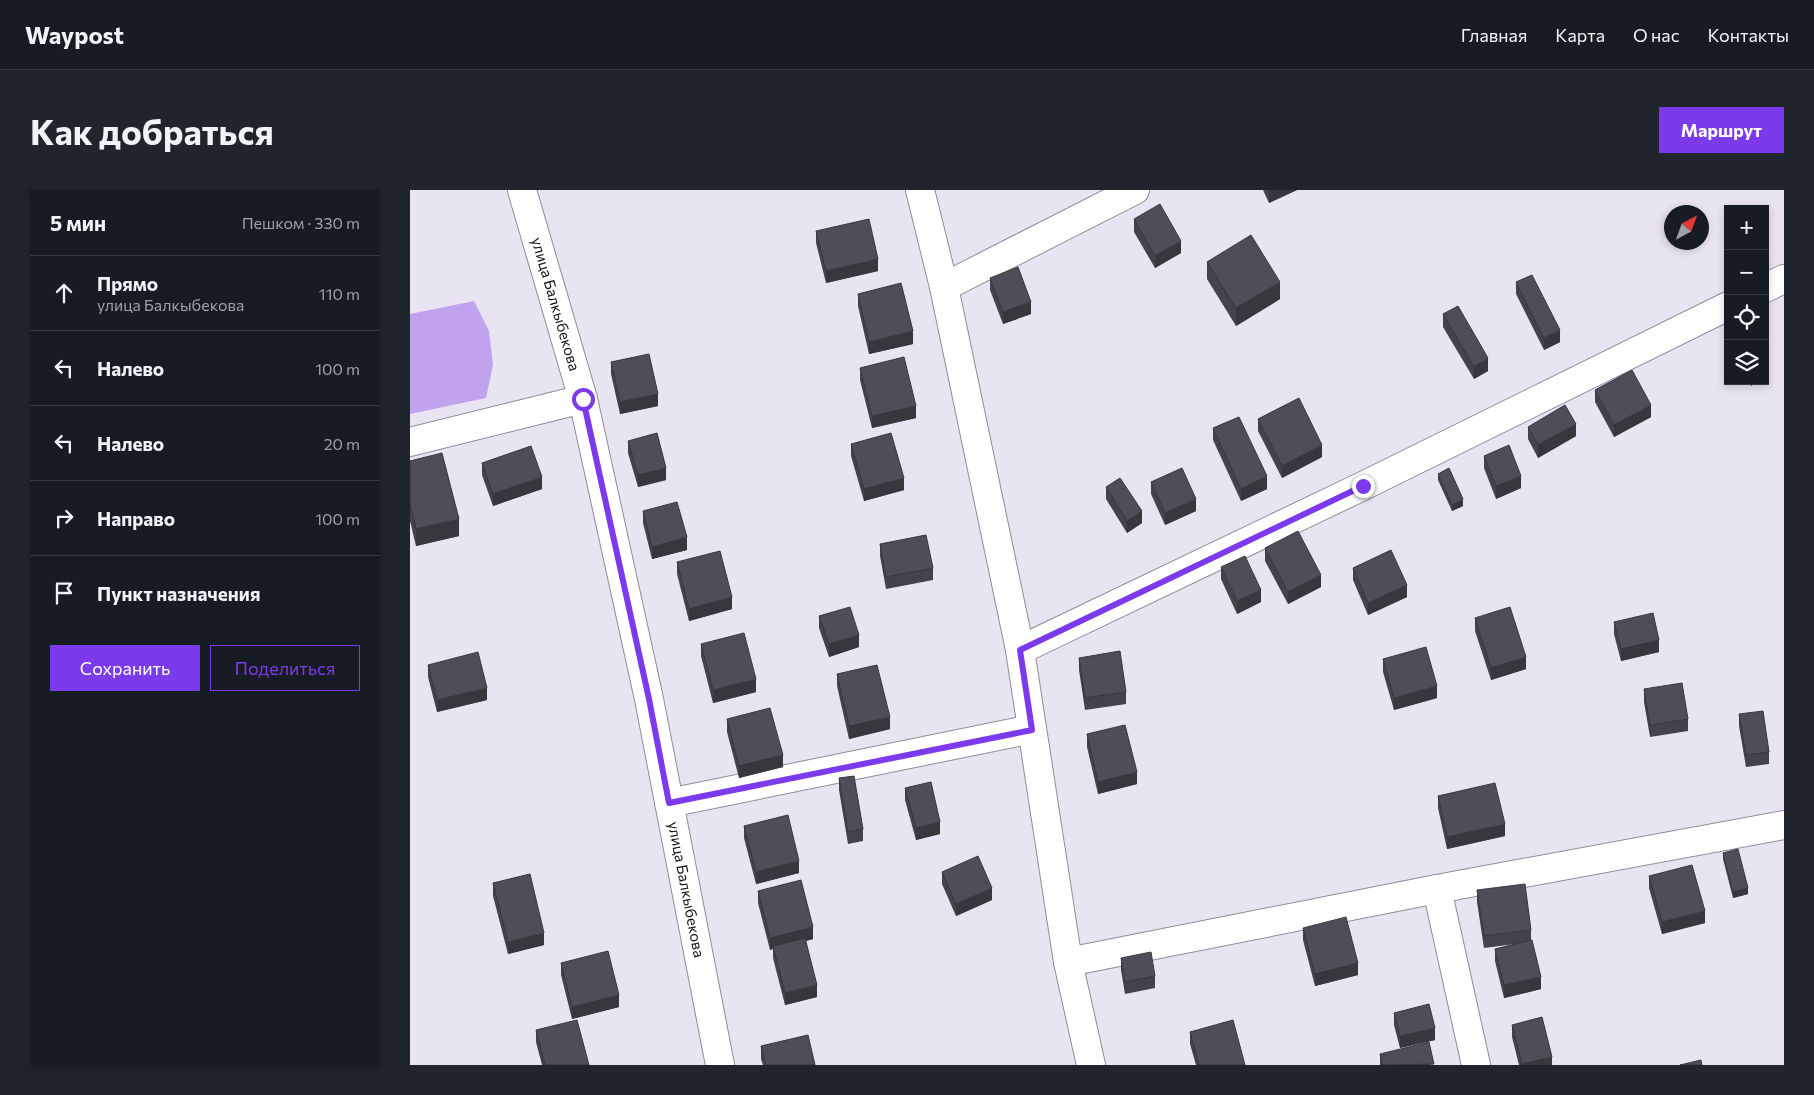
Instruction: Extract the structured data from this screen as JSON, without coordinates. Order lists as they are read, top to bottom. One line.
{"streets":{"street":["улица Балкыбекова"]},"north":"top right","page":{"header":"Waypost","nav":["Главная","Карта","О нас","Контакты"],"buttons":["Маршрут",["Сохранить","Поделиться"]],"title":"Как добраться","heading":["5 мин","Пешком · 330 m"],"map_buttons":["+","−"],"list":[["Прямо","улица Балкыбекова","110 m"],["Налево","100 m"],["Налево","20 m"],["Направо","100 m"],"Пункт назначения"]}}
